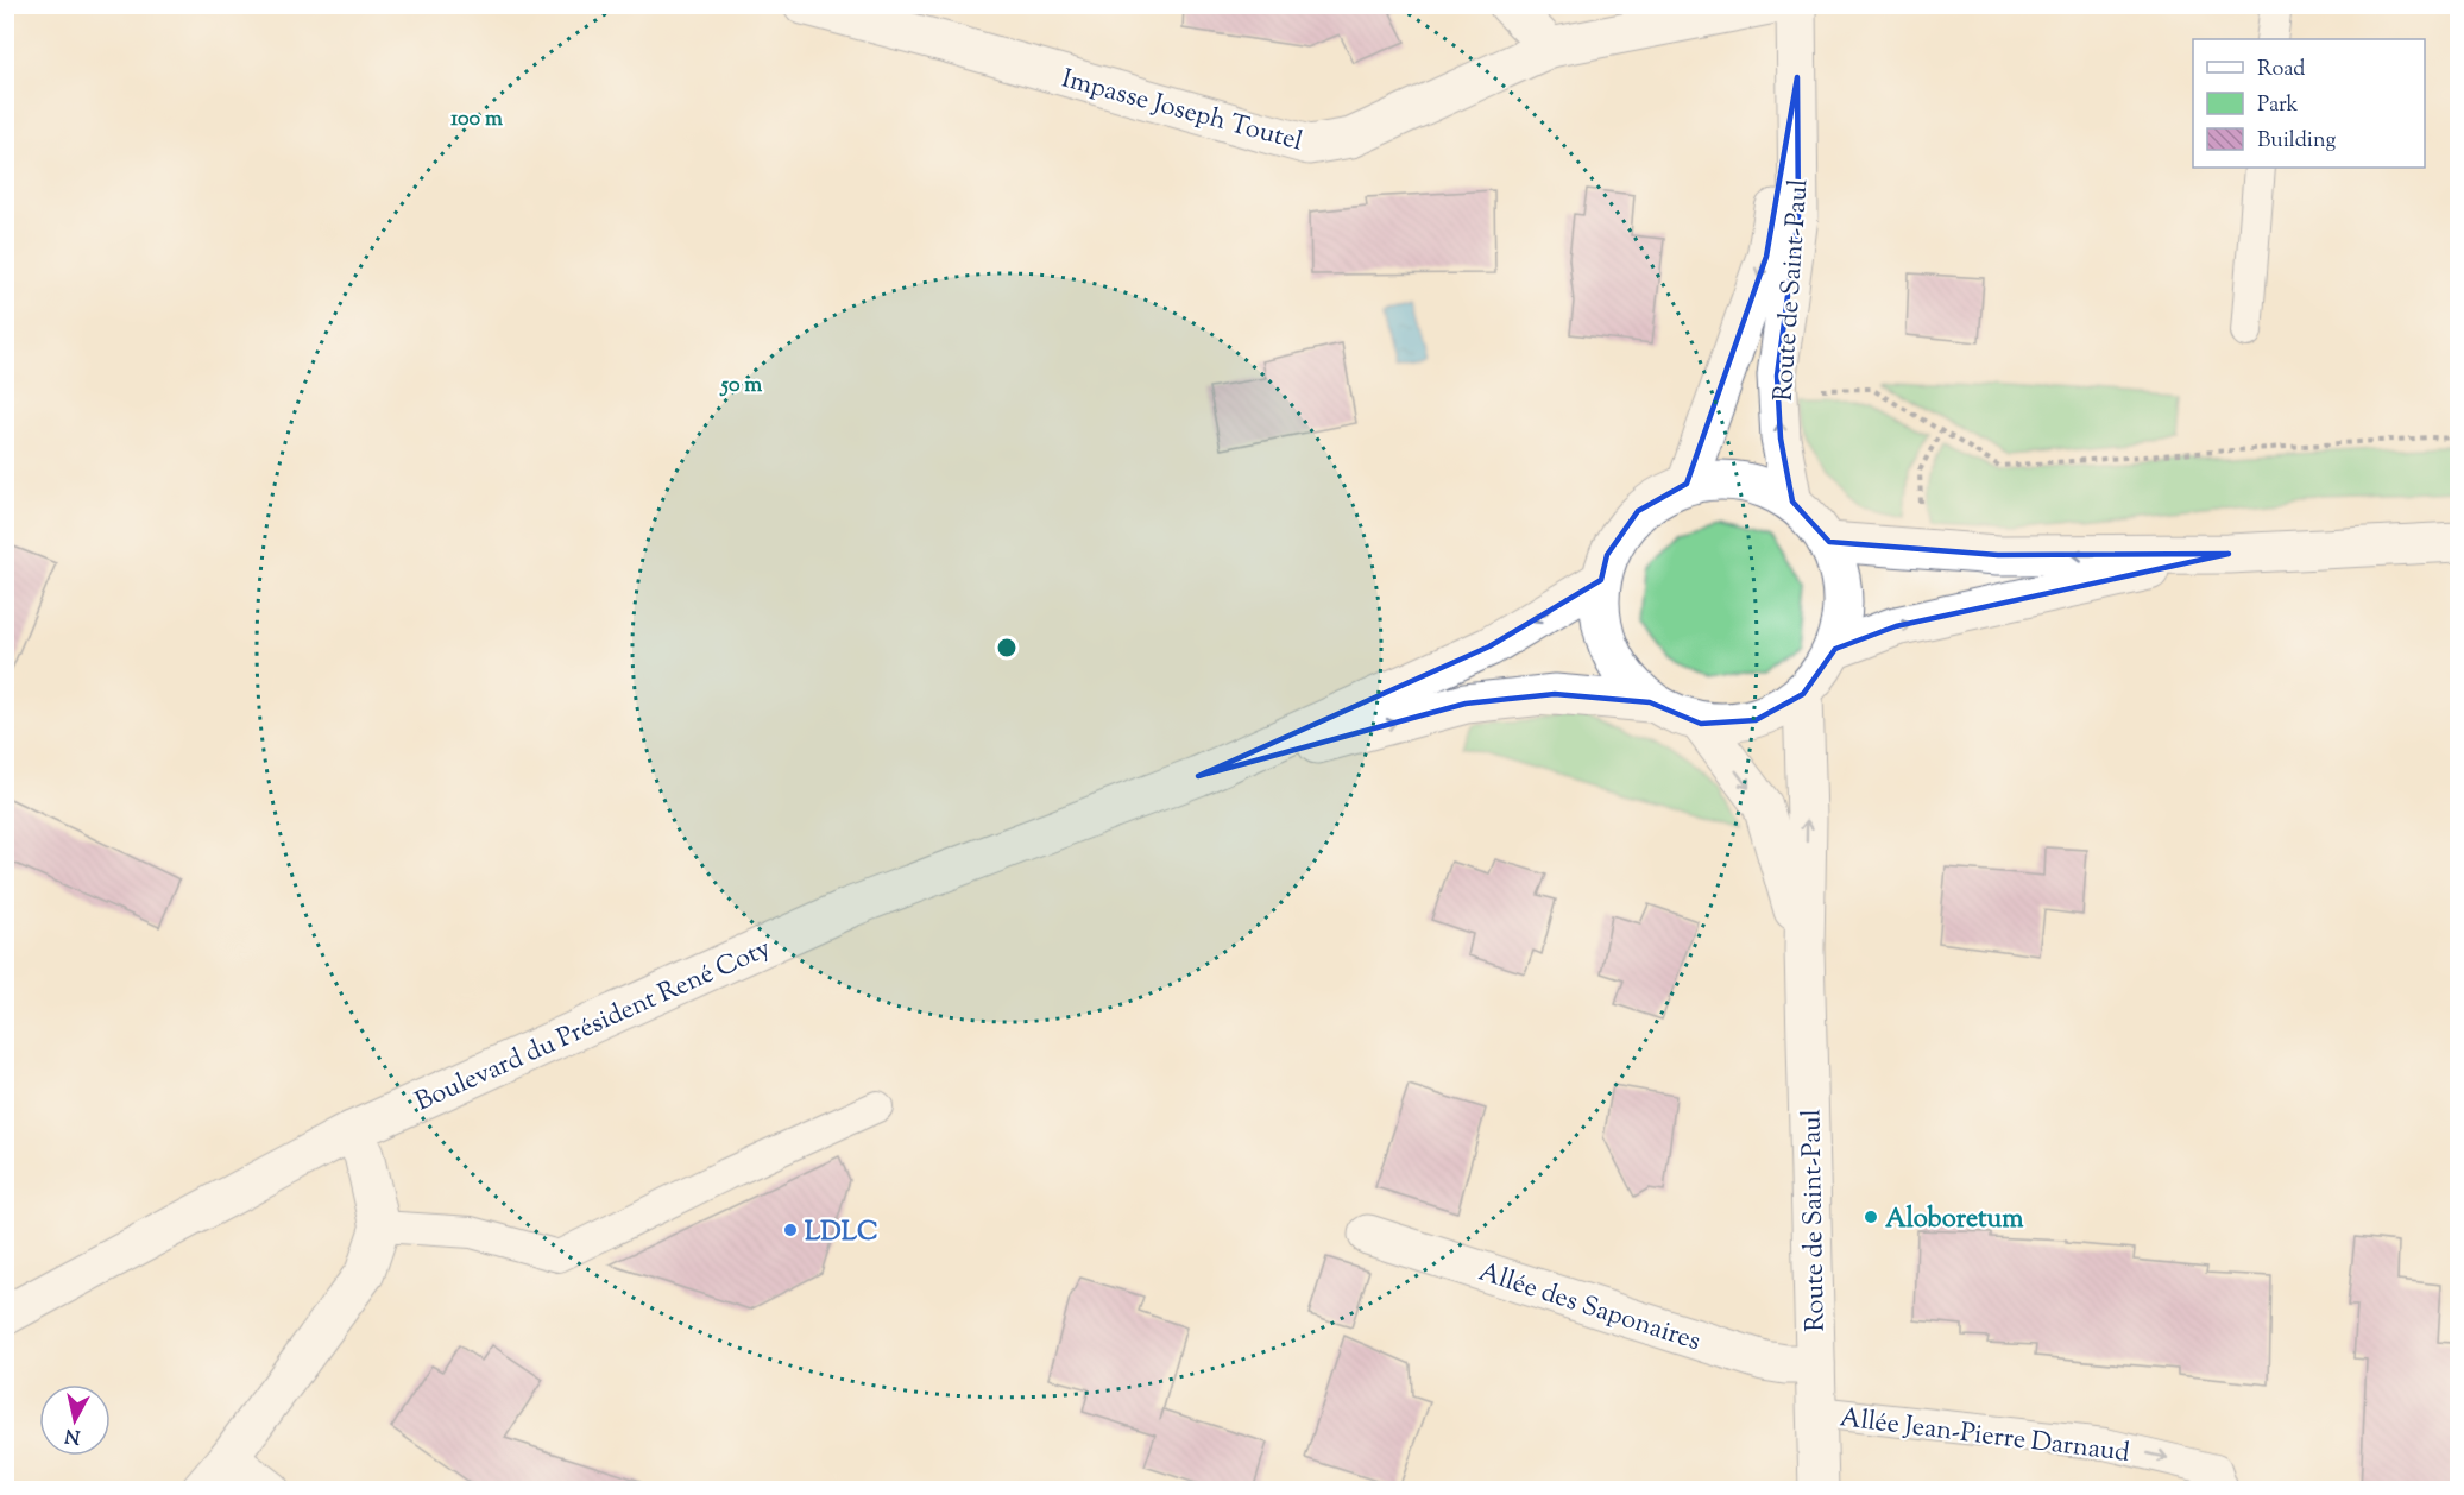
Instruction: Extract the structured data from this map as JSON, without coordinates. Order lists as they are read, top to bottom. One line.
{"streets":{"main road":["Impasse Joseph Toutel","Route de Saint-Paul","Boulevard du Président René Coty","Allée des Saponaires"],"lane":["Allée Jean-Pierre Darnaud"]},"crossings":[["Route de Saint-Paul","Boulevard du Président René Coty"],["Route de Saint-Paul","Allée des Saponaires"],["Route de Saint-Paul","Allée Jean-Pierre Darnaud"]],"one_way":["Allée Jean-Pierre Darnaud"],"places":["Aloboretum","LDLC"],"legend":["Road","Park","Building"],"north":"bottom","rings":["100 m","50 m"]}
